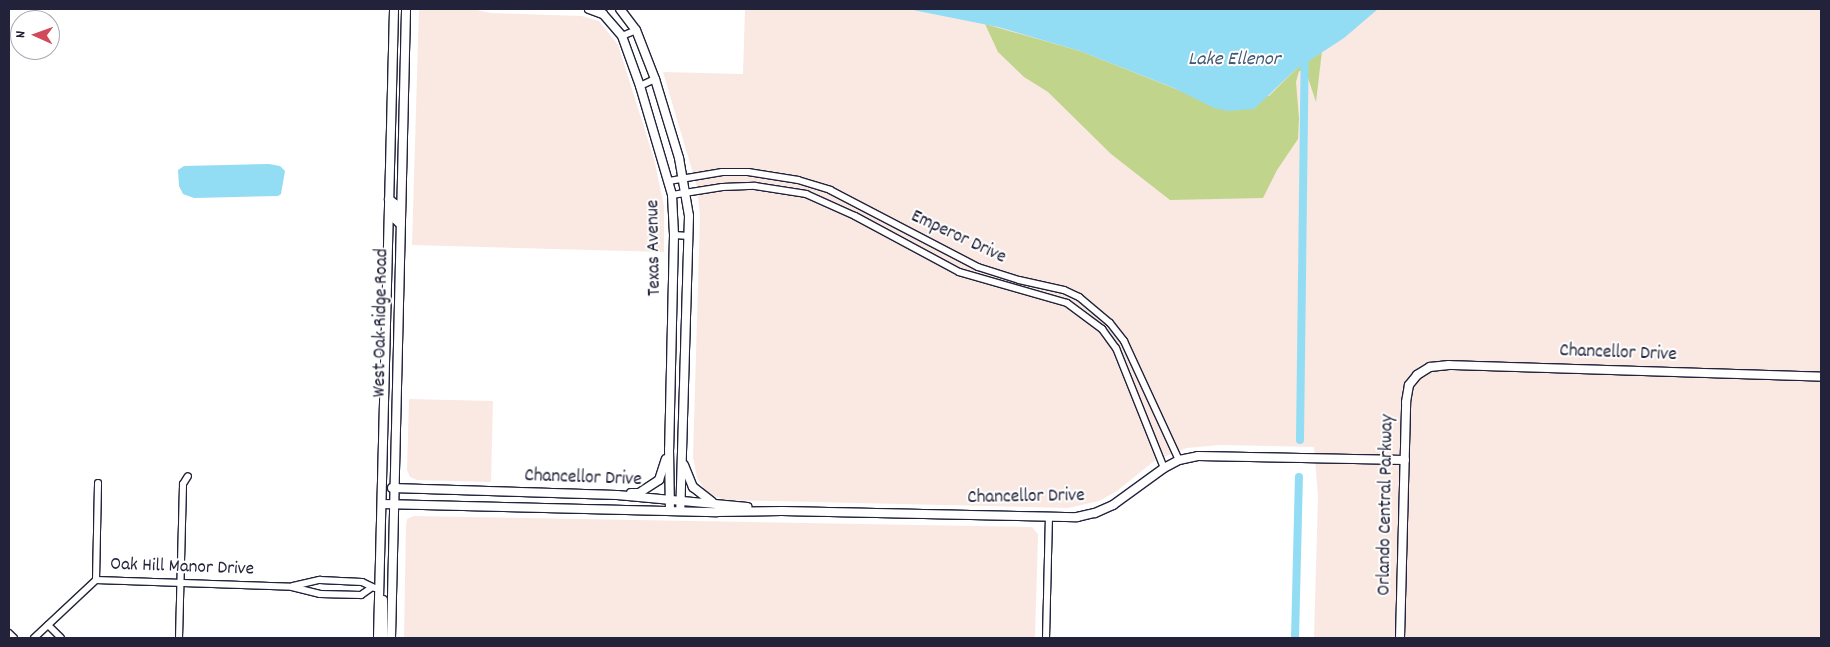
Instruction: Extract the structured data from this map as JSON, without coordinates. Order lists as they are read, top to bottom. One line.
{"streets":{"street":["Emperor Drive","Texas Avenue","West Oak Ridge Road","Chancellor Drive","Orlando Central Parkway","Oak Hill Manor Drive"]},"crossings":[["Emperor Drive","Texas Avenue"],["Emperor Drive","Chancellor Drive"],["Texas Avenue","Chancellor Drive"],["West Oak Ridge Road","Chancellor Drive"],["West Oak Ridge Road","Oak Hill Manor Drive"],["Chancellor Drive","Orlando Central Parkway"]],"water":["Lake Ellenor"],"north":"left"}
